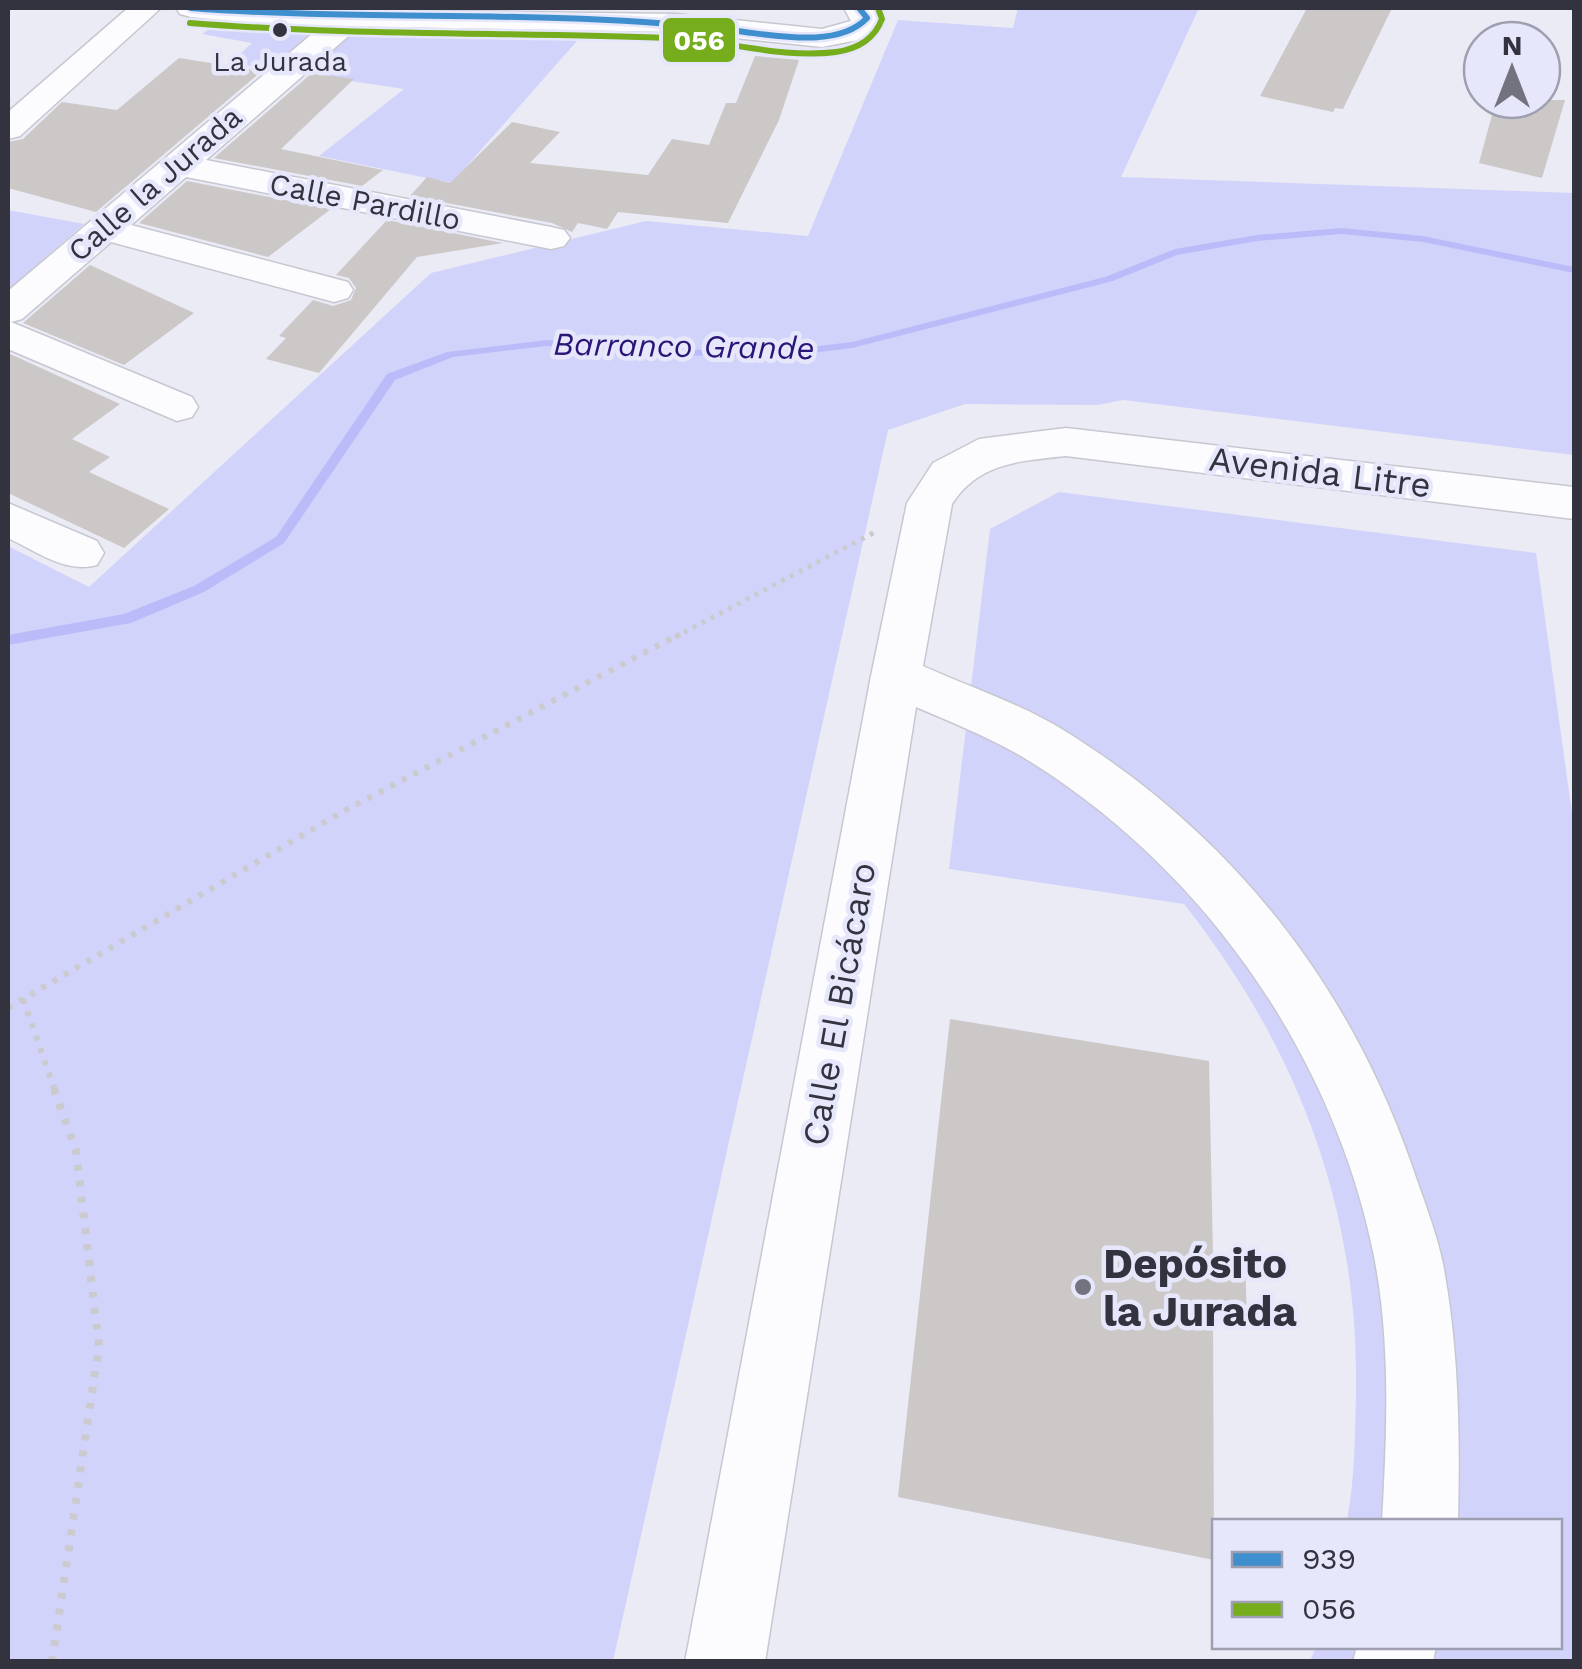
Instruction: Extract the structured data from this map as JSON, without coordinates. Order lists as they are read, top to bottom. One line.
{"streets":{"street":["Calle la Jurada","Calle Pardillo","Avenida Litre","Calle El Bicácaro"]},"crossings":[["Calle la Jurada","Calle Pardillo"],["Avenida Litre","Calle El Bicácaro"]],"water":["Barranco Grande"],"places":["La Jurada","Depósito la Jurada"],"lines":["transit line 939","transit line 056"],"legend":["939","056"],"north":"top"}
